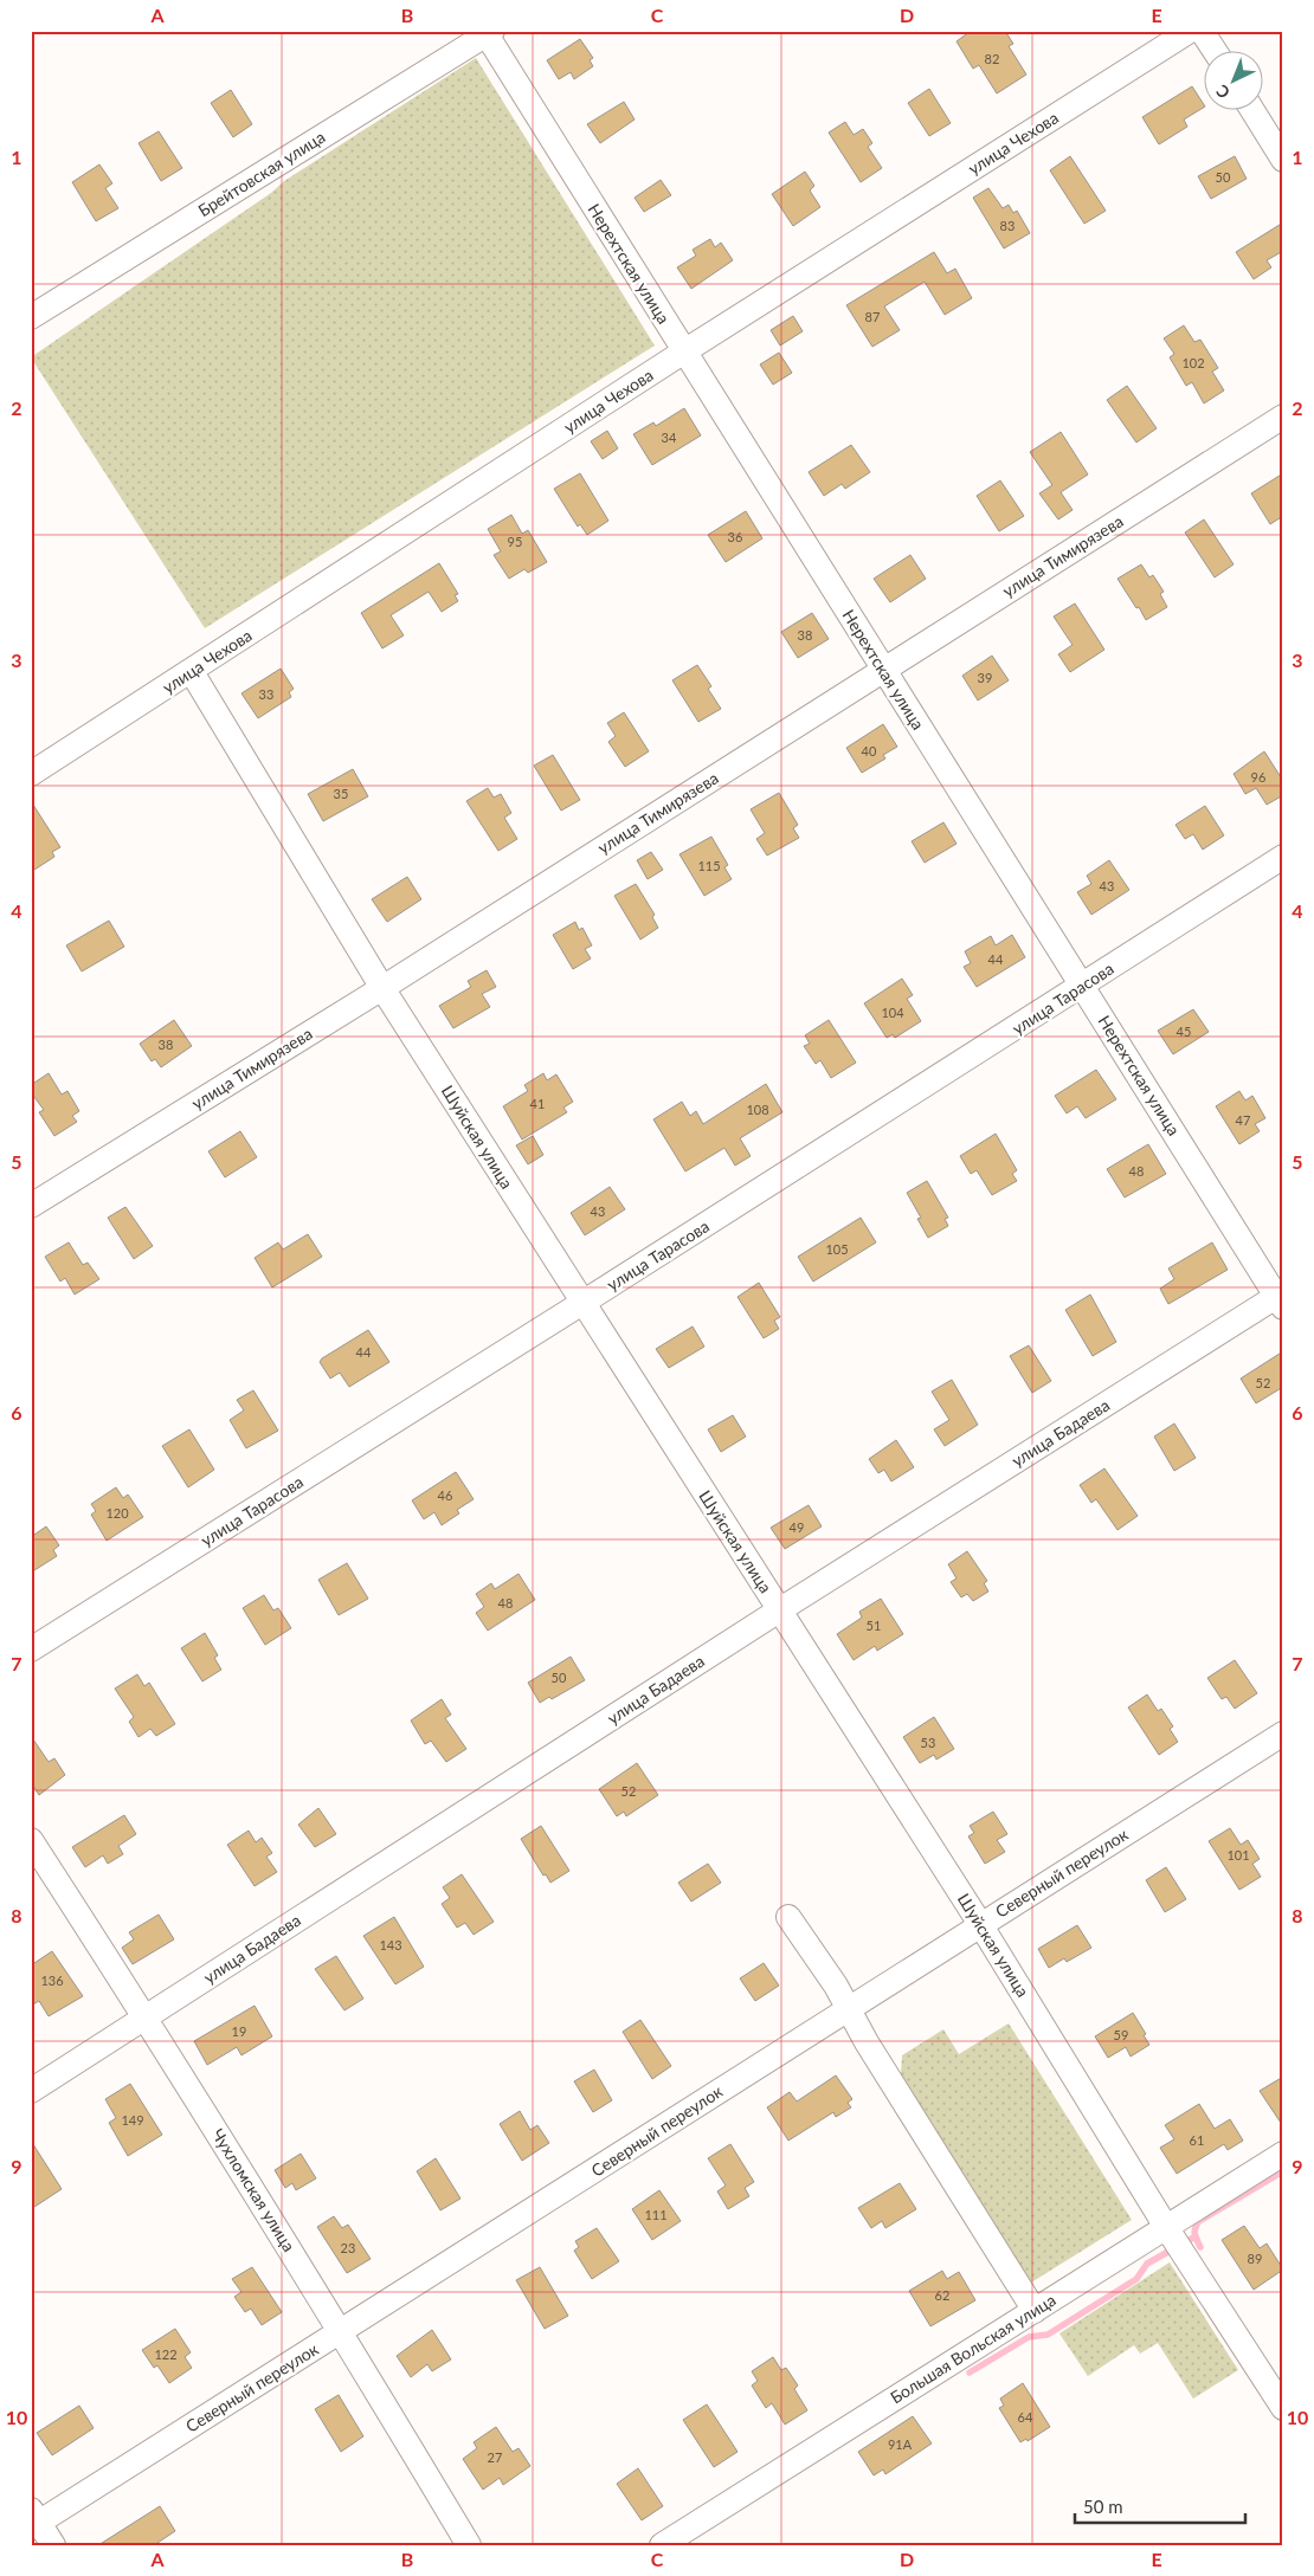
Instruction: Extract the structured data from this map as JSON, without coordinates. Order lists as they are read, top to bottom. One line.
{"streets":{"street":["улица Чехова","Брейтовская улица","Нерехтская улица","улица Тимирязева","улица Тарасова","Шуйская улица","улица Бадаева","Северный переулок","Чухломская улица","Большая Вольская улица"]},"crossings":[["улица Чехова","Нерехтская улица"],["улица Чехова","Шуйская улица"],["Брейтовская улица","Нерехтская улица"],["Нерехтская улица","улица Тимирязева"],["Нерехтская улица","улица Тарасова"],["Нерехтская улица","улица Бадаева"],["улица Тимирязева","Шуйская улица"],["улица Тарасова","Шуйская улица"],["Шуйская улица","улица Бадаева"],["Шуйская улица","Северный переулок"],["Шуйская улица","Большая Вольская улица"],["улица Бадаева","Чухломская улица"],["Северный переулок","Чухломская улица"]],"house_numbers":["82","50","83","87","102","34","36","95","38","39","33","40","96","35","115","43","44","104","45","38","41","108","47","48","43","105","44","52","46","120","49","48","51","50","53","52","101","143","136","19","59","149","61","111","23","89","62","122","64","91А","27"],"scale_bar":"50 m","north":"bottom left","grid":{"columns":["A","B","C","D","E"],"rows":["1","2","3","4","5","6","7","8","9","10"]}}
